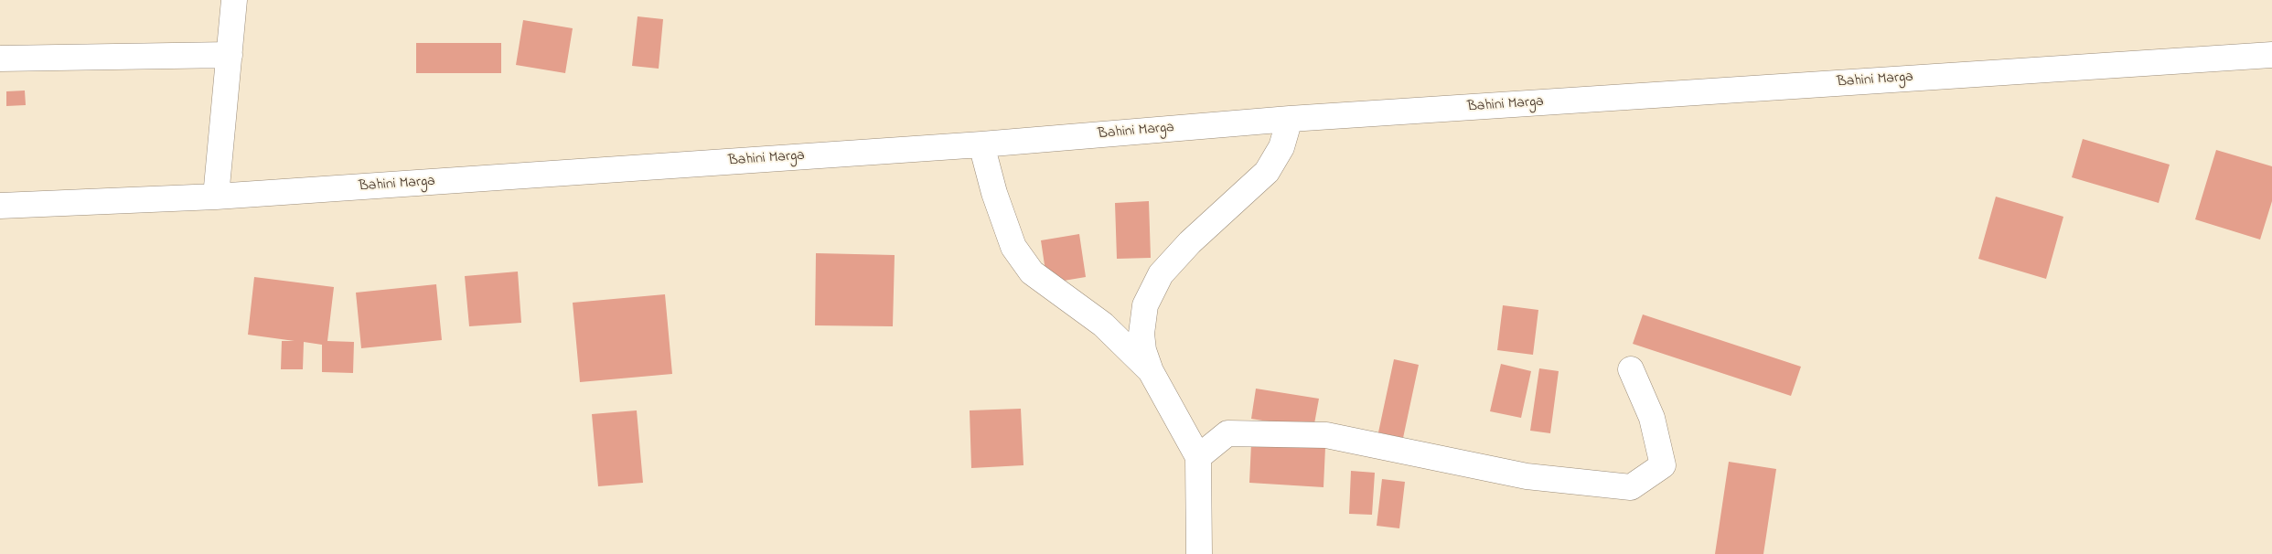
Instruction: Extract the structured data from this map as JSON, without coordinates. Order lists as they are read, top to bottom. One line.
{"streets":{"street":["Bahini Marga"]}}
